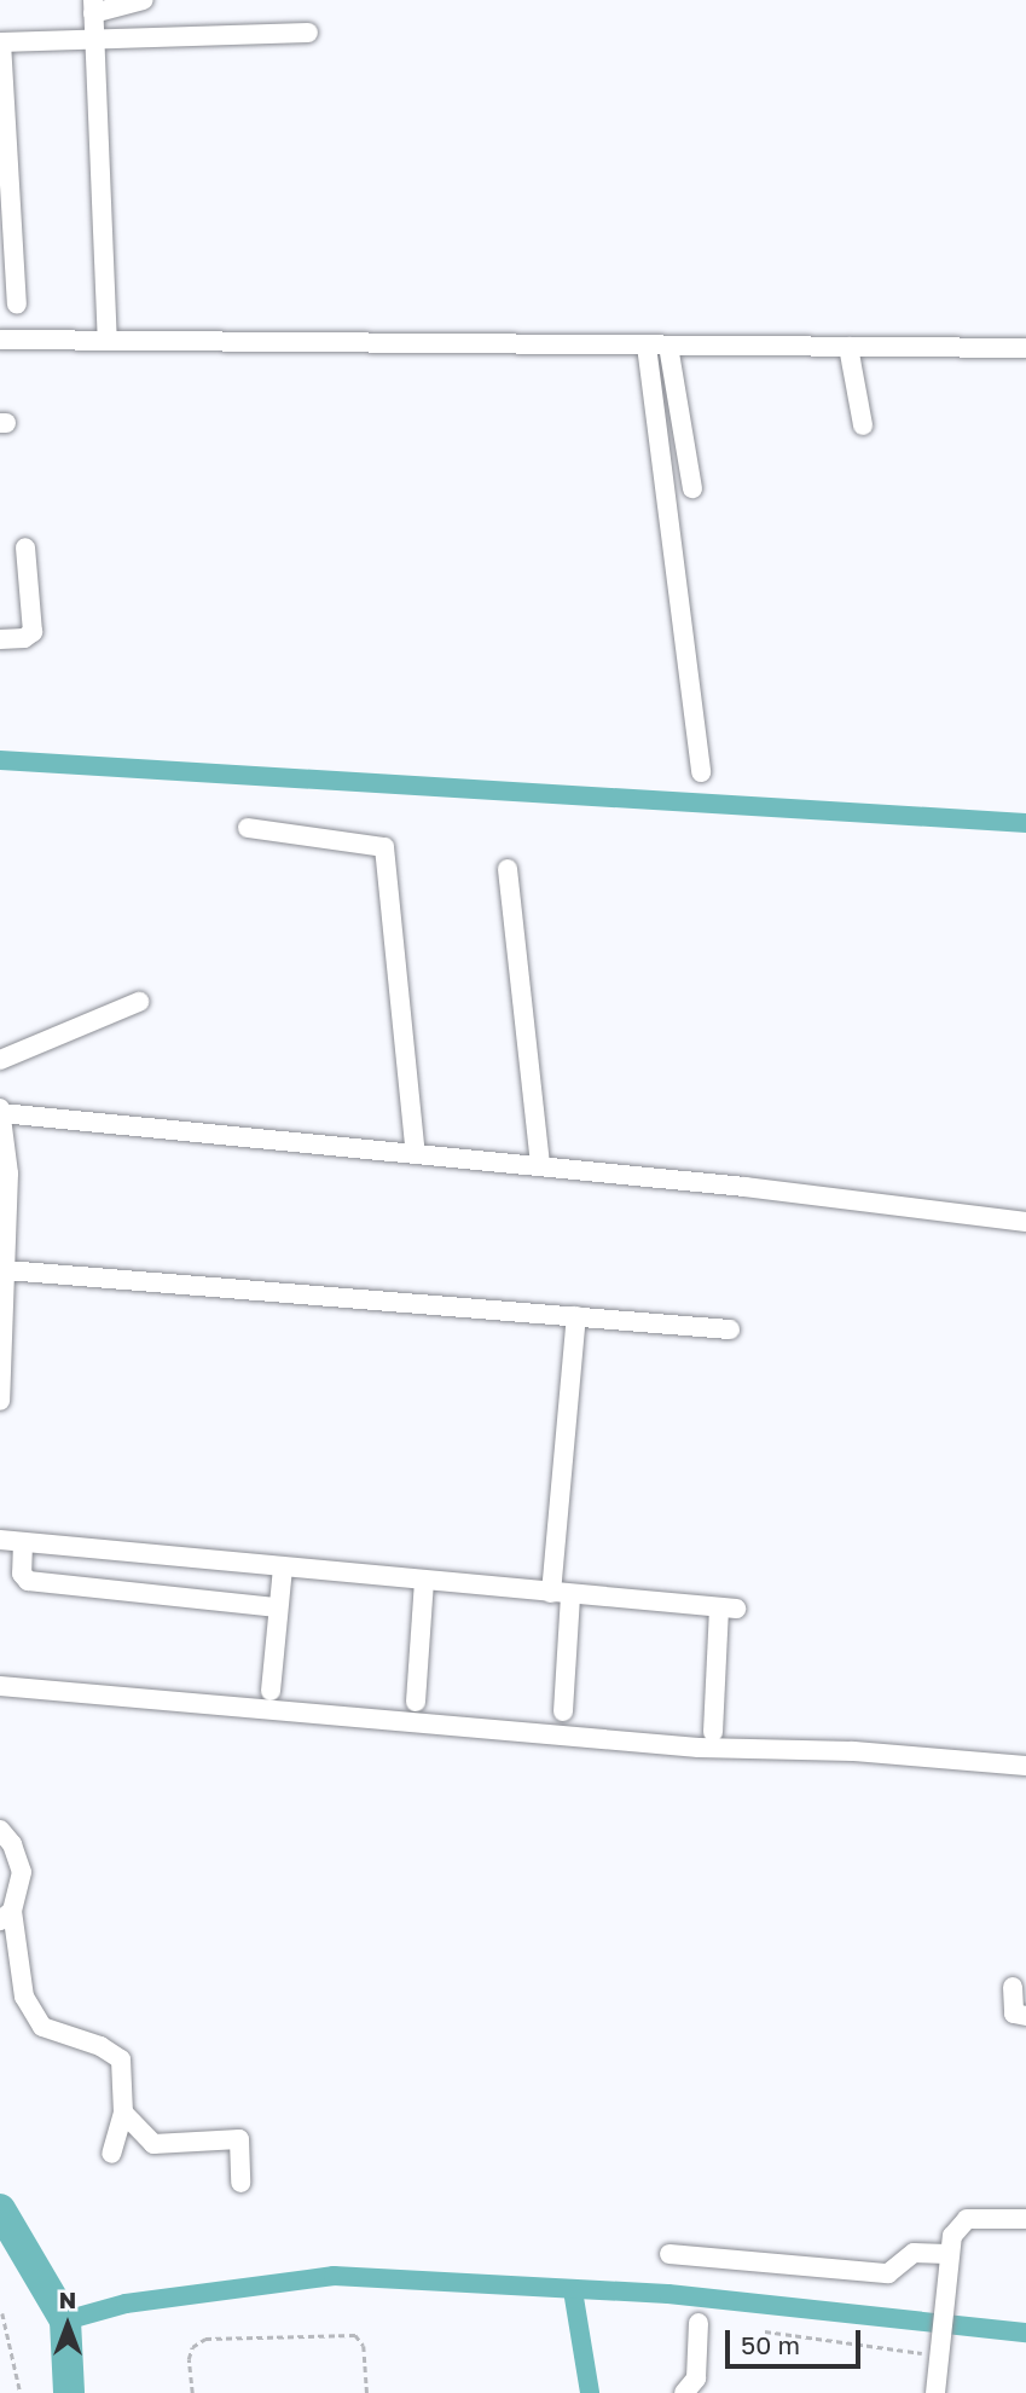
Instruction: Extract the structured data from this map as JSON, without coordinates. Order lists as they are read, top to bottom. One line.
{"scale_bar":"50 m","north":"top"}
